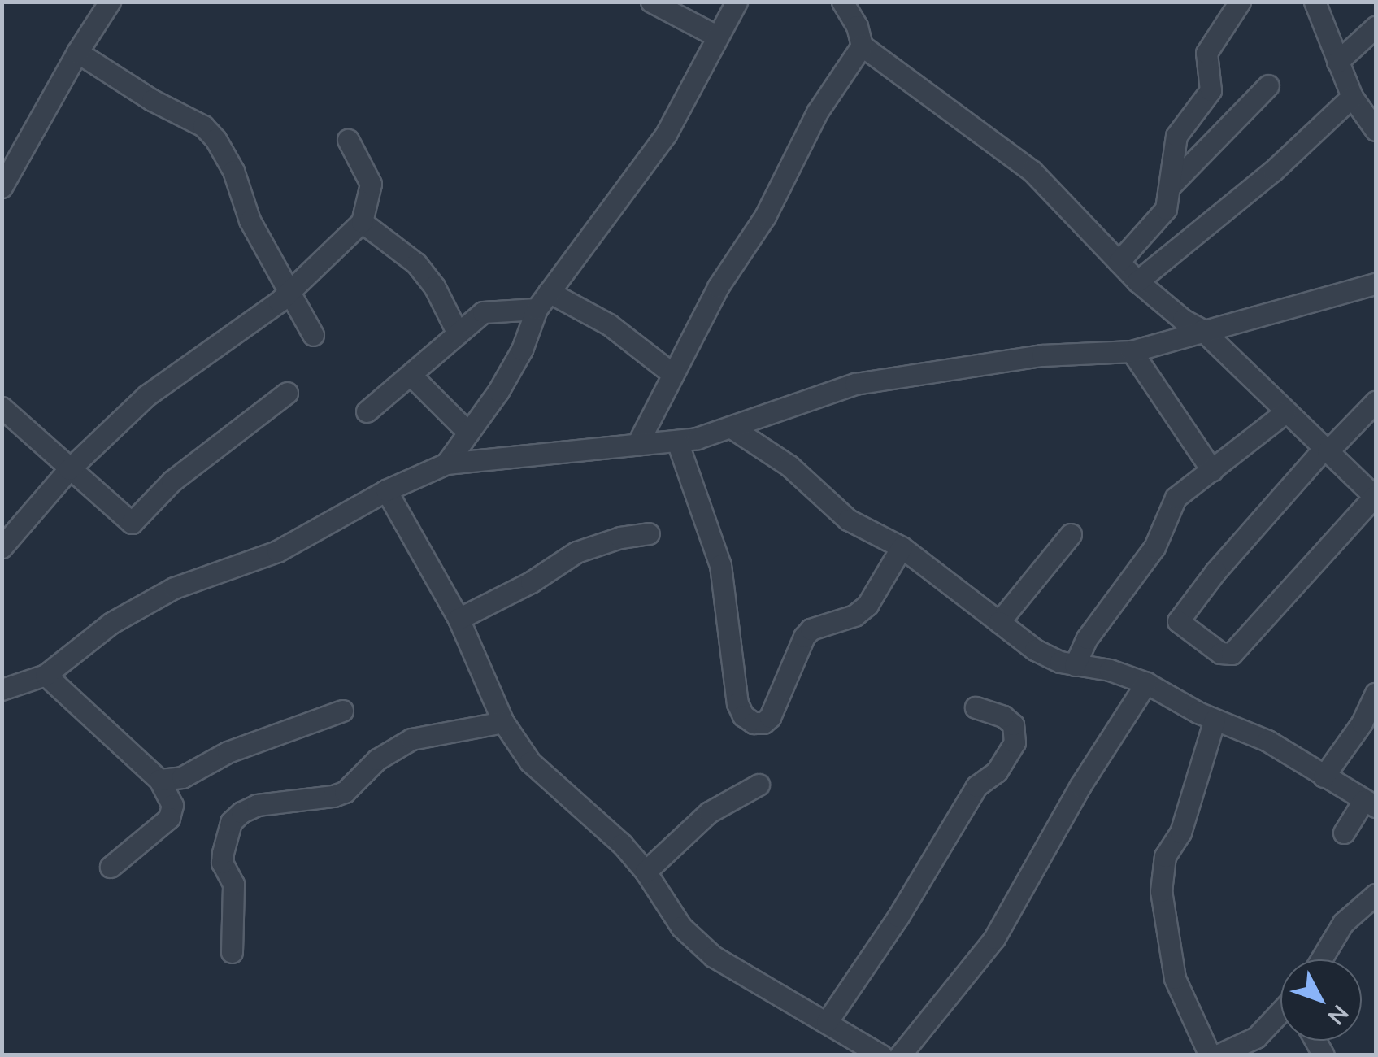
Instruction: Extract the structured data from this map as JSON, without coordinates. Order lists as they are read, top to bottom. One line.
{"north":"bottom right"}
